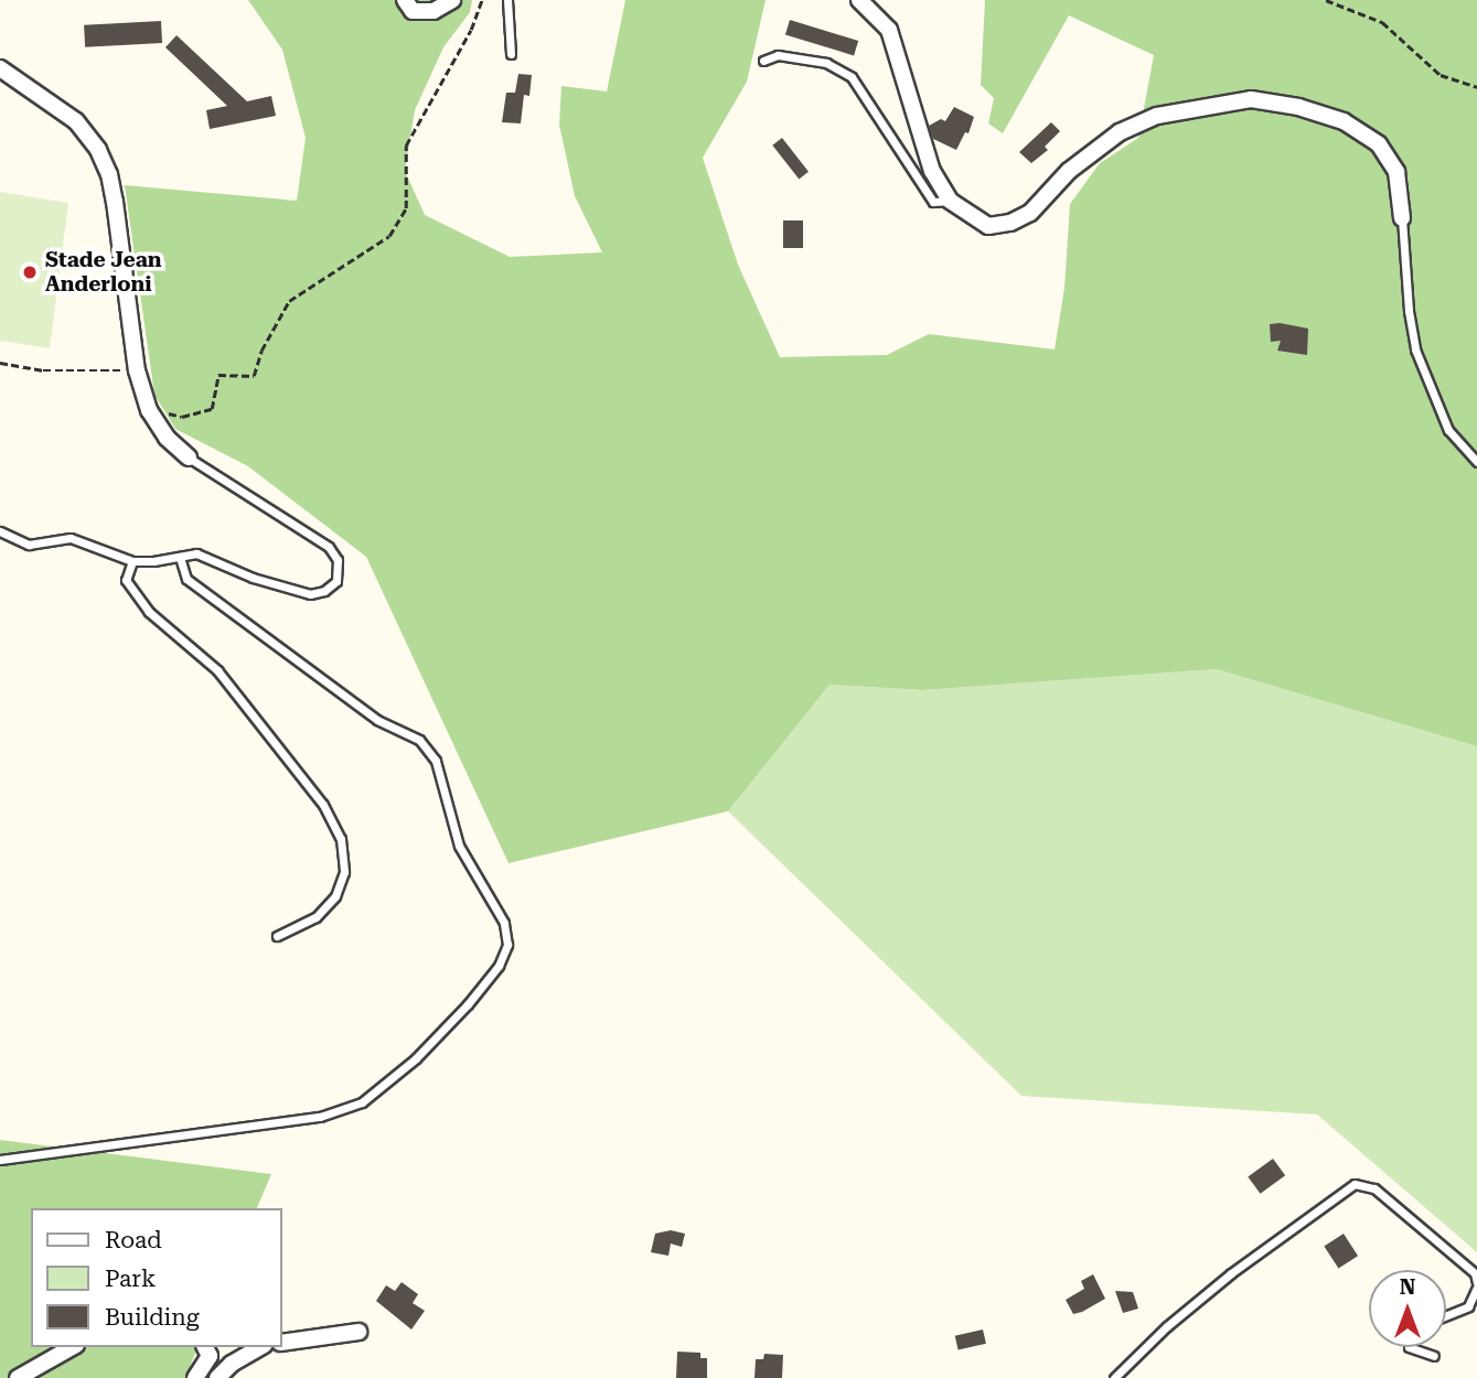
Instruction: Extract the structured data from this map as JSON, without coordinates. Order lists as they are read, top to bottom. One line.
{"places":["Stade Jean Anderloni"],"legend":["Road","Park","Building"],"north":"top"}
